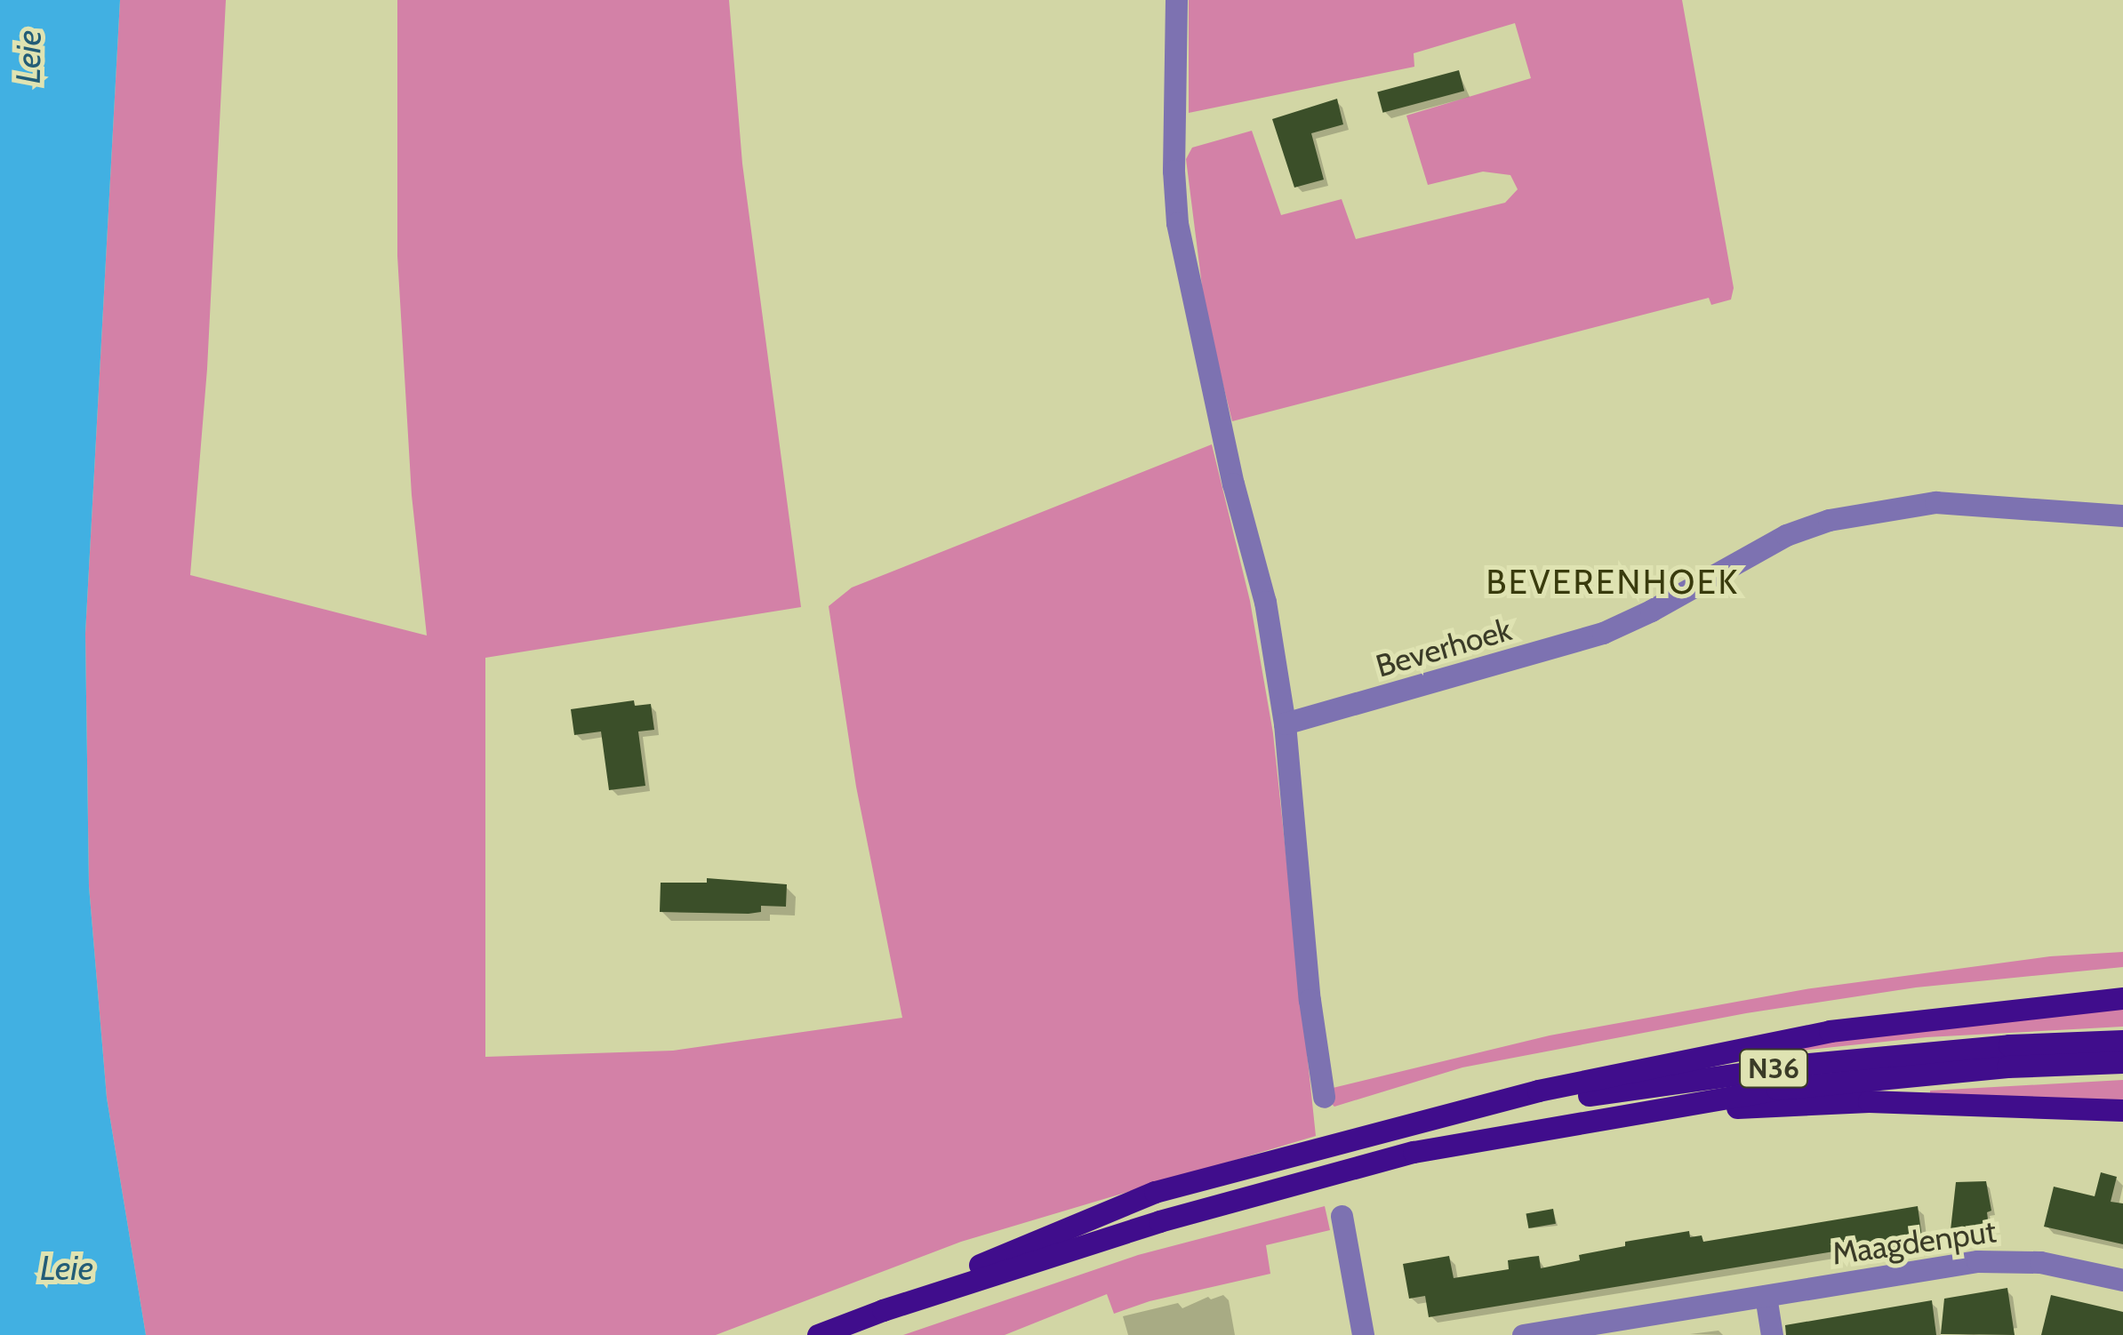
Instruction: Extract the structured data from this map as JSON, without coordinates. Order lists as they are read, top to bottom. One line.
{"streets":{"main road":["N36"],"street":["Beverhoek","Maagdenput"]},"districts":["BEVERENHOEK"],"water":["Leie"]}
